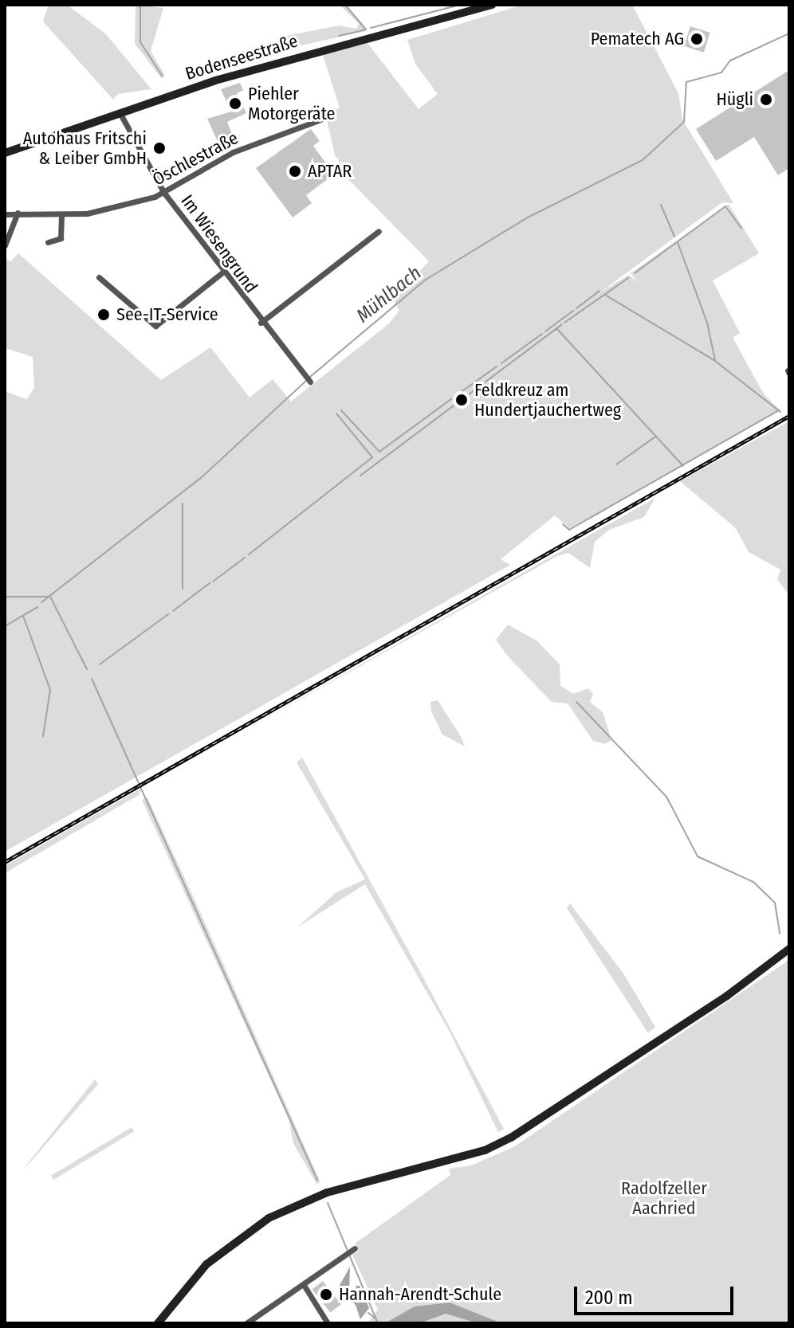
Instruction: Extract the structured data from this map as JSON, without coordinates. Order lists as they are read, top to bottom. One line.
{"streets":{"main road":["Bodenseestraße"],"street":["Öschlestraße","Im Wiesengrund"]},"crossings":[["Bodenseestraße","Im Wiesengrund"],["Öschlestraße","Im Wiesengrund"]],"water":["Mühlbach"],"parks":["Radolfzeller Aachried"],"places":["Pematech AG","Hügli","Piehler Motorgeräte","Autohaus Fritschi & Leiber GmbH","APTAR","See-IT-Service","Feldkreuz am Hundertjauchertweg","Hannah-Arendt-Schule"],"scale_bar":"200 m"}
